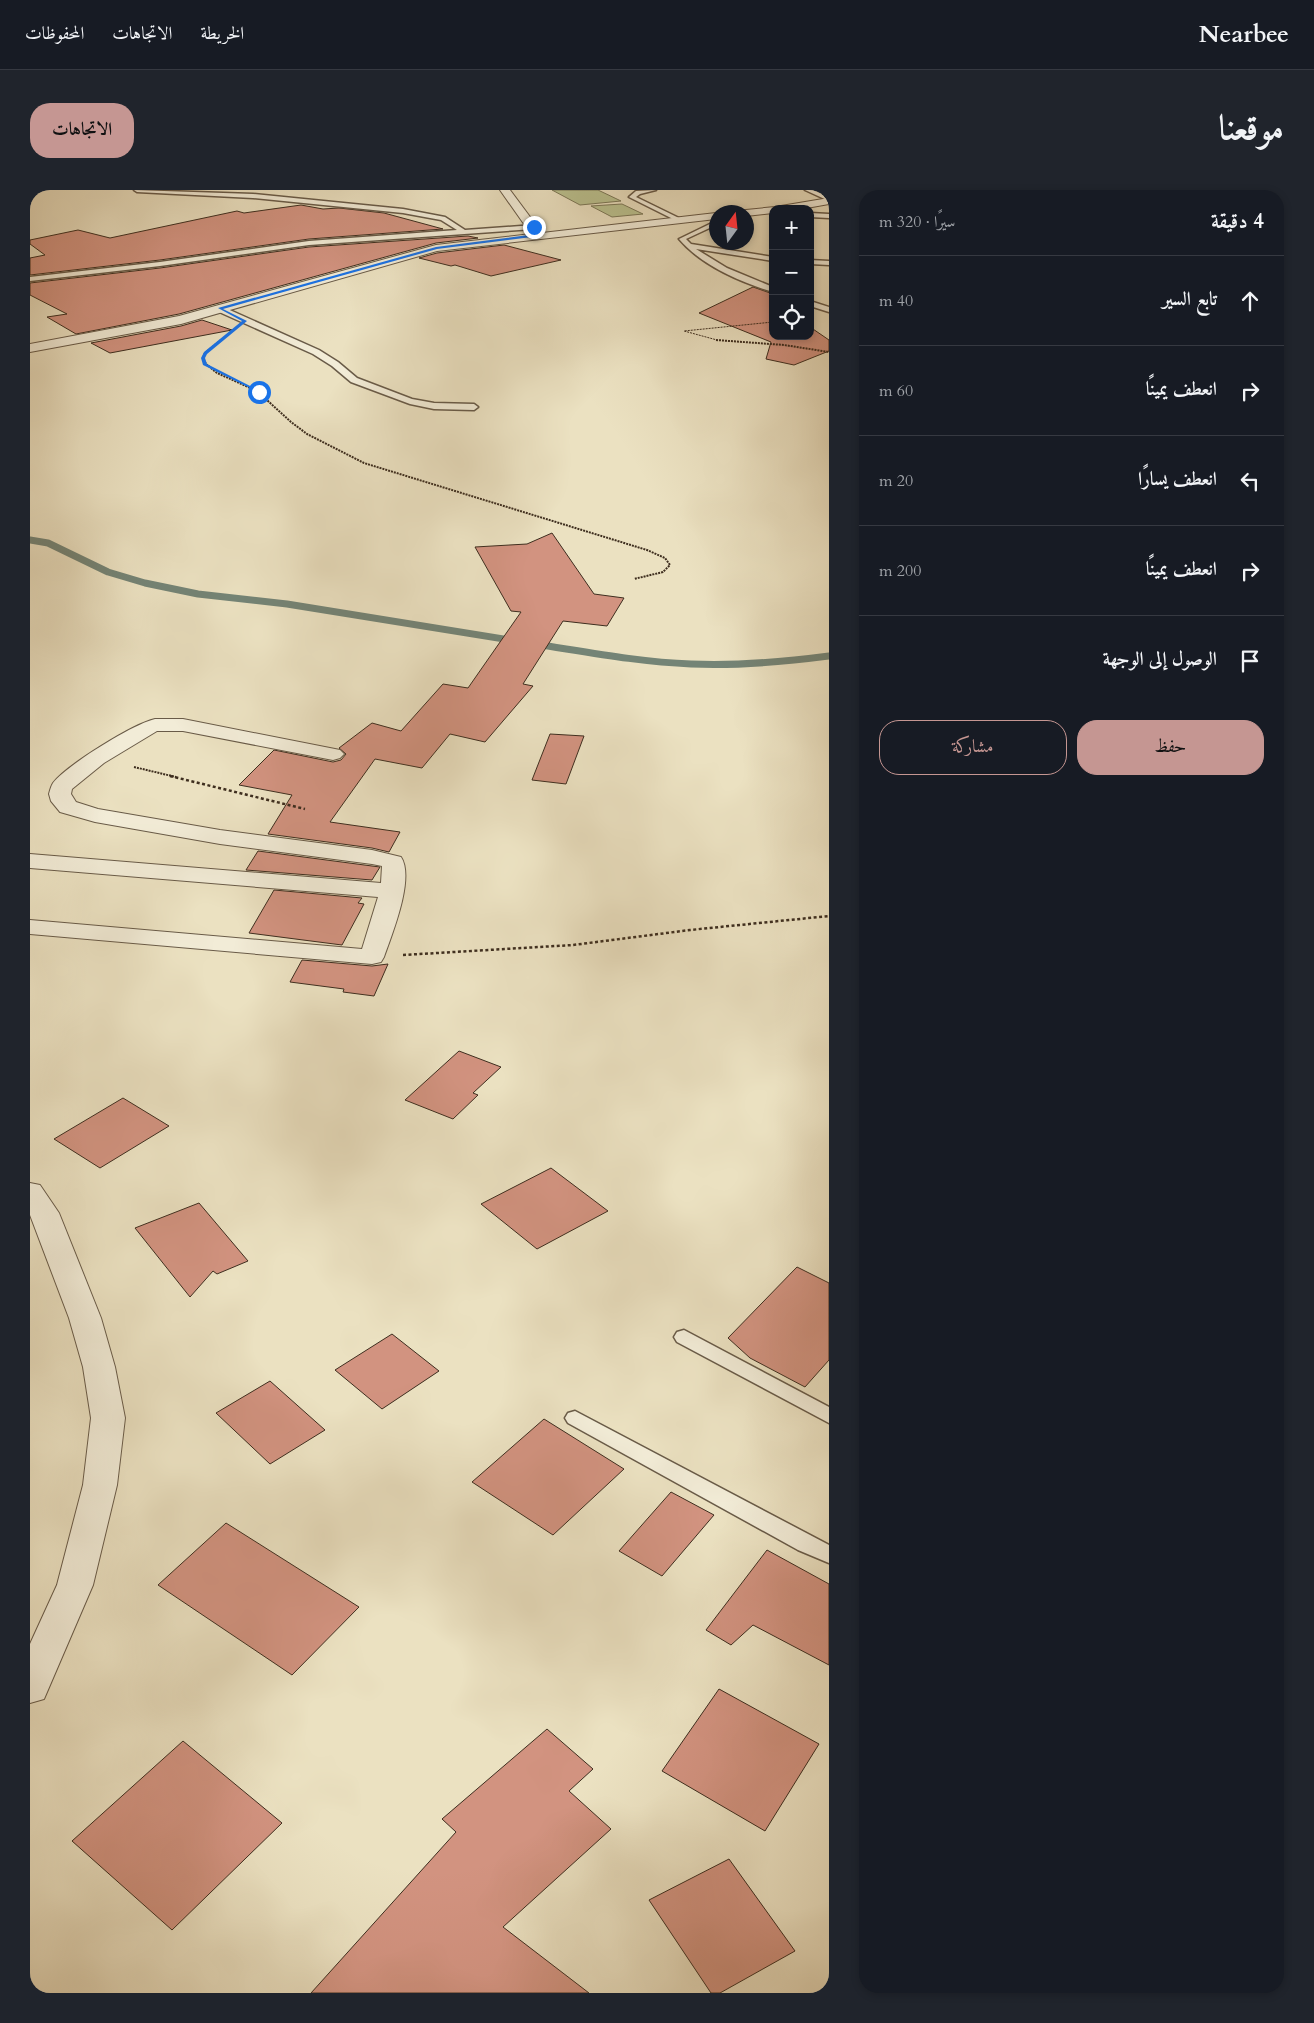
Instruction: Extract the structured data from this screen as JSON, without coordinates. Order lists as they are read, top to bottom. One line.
{"north":"top","page":{"header":"Nearbee","nav":["الخريطة","الاتجاهات","المحفوظات"],"title":"موقعنا","buttons":["الاتجاهات",["حفظ","مشاركة"]],"heading":["4 دقيقة","سيرًا · 320 m"],"map_buttons":["+","−"],"list":[["تابع السير","40 m"],["انعطف يمينًا","60 m"],["انعطف يسارًا","20 m"],["انعطف يمينًا","200 m"],"الوصول إلى الوجهة"]}}
